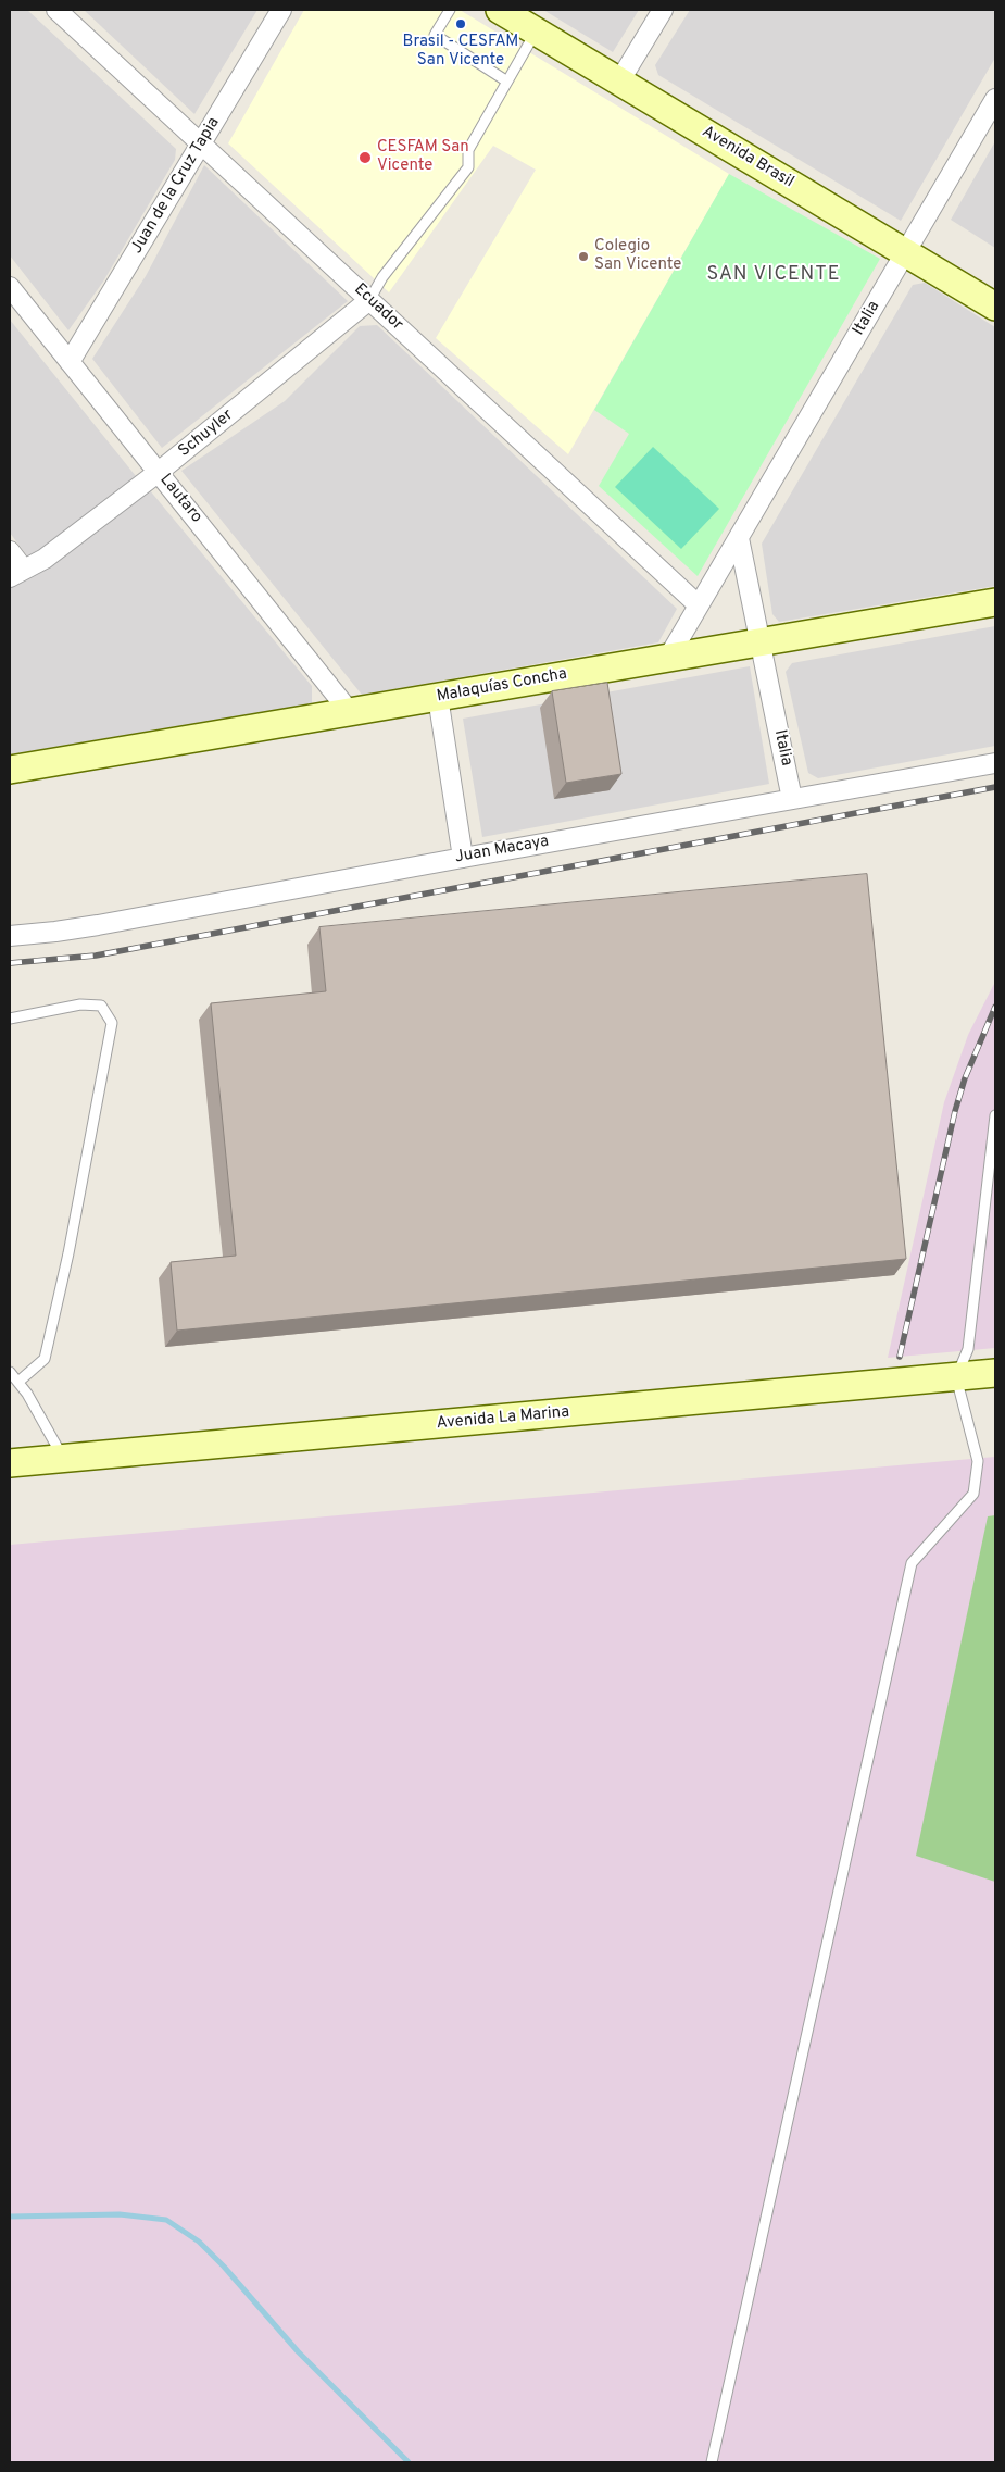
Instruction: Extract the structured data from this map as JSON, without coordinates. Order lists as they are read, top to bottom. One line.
{"streets":{"main road":["Avenida Brasil","Malaquías Concha","Avenida La Marina"],"street":["Juan de la Cruz Tapia","Ecuador","Italia","Schuyler","Lautaro","Juan Macaya"]},"crossings":[["Avenida Brasil","Italia"],["Juan de la Cruz Tapia","Ecuador"],["Juan de la Cruz Tapia","Lautaro"],["Ecuador","Italia"],["Ecuador","Schuyler"],["Italia","Malaquías Concha"],["Italia","Juan Macaya"],["Schuyler","Lautaro"],["Lautaro","Malaquías Concha"]],"districts":["SAN VICENTE"],"places":["Brasil - CESFAM San Vicente","CESFAM San Vicente","Colegio San Vicente"]}
